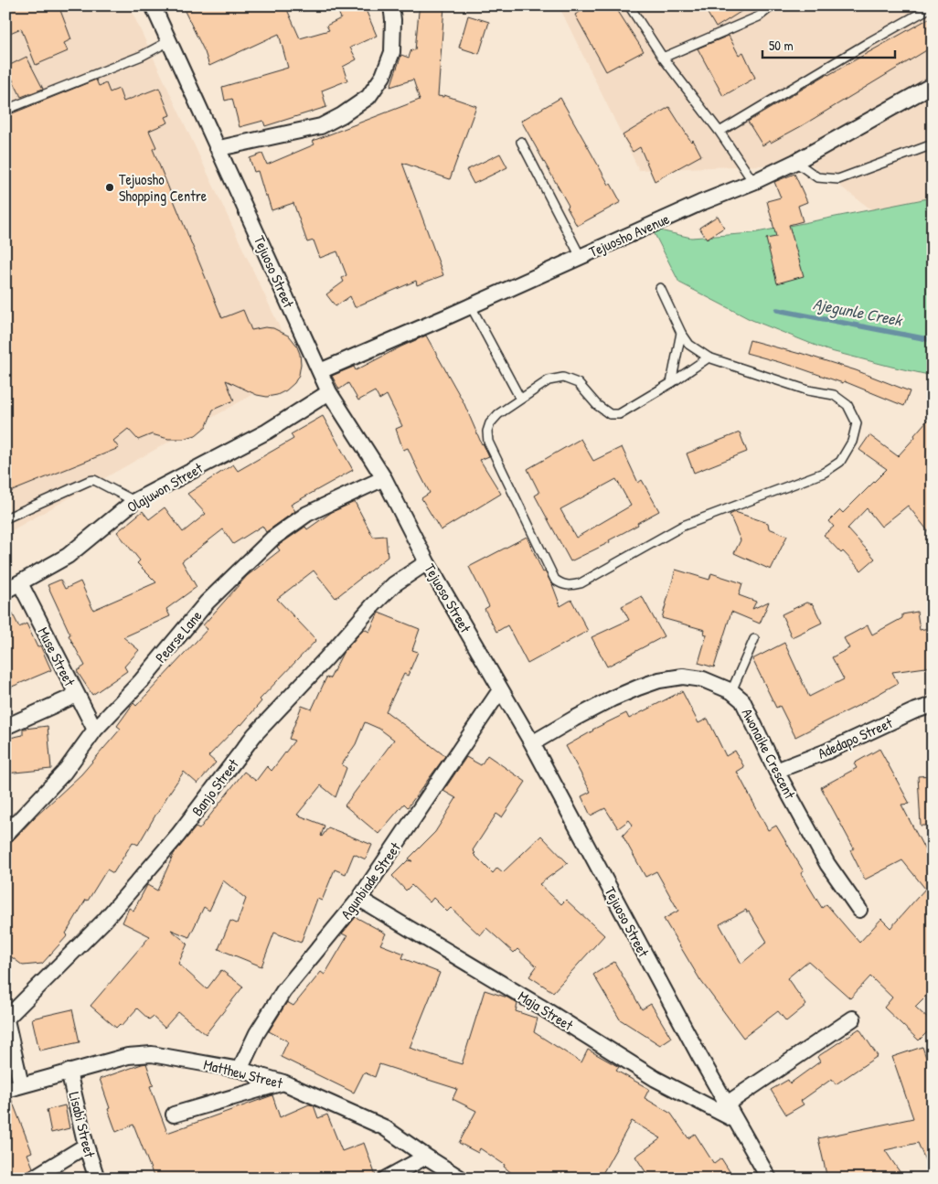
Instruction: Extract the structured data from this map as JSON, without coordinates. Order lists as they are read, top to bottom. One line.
{"streets":{"street":["Tejuosho Avenue","Tejuoso Street","Olajuwon Street","Pearse Lane","Muse Street","Adedapo Street","Awonaike Crescent","Banjo Street","Agunbiade Street","Maja Street","Matthew Street","Lisabi Street"]},"crossings":[["Tejuosho Avenue","Tejuoso Street"],["Tejuoso Street","Olajuwon Street"],["Tejuoso Street","Pearse Lane"],["Tejuoso Street","Awonaike Crescent"],["Tejuoso Street","Banjo Street"],["Tejuoso Street","Agunbiade Street"],["Tejuoso Street","Maja Street"],["Olajuwon Street","Muse Street"],["Pearse Lane","Muse Street"],["Adedapo Street","Awonaike Crescent"],["Agunbiade Street","Maja Street"],["Agunbiade Street","Matthew Street"],["Matthew Street","Lisabi Street"]],"water":["Ajegunle Creek"],"places":["Tejuosho Shopping Centre"],"scale_bar":"50 m"}
